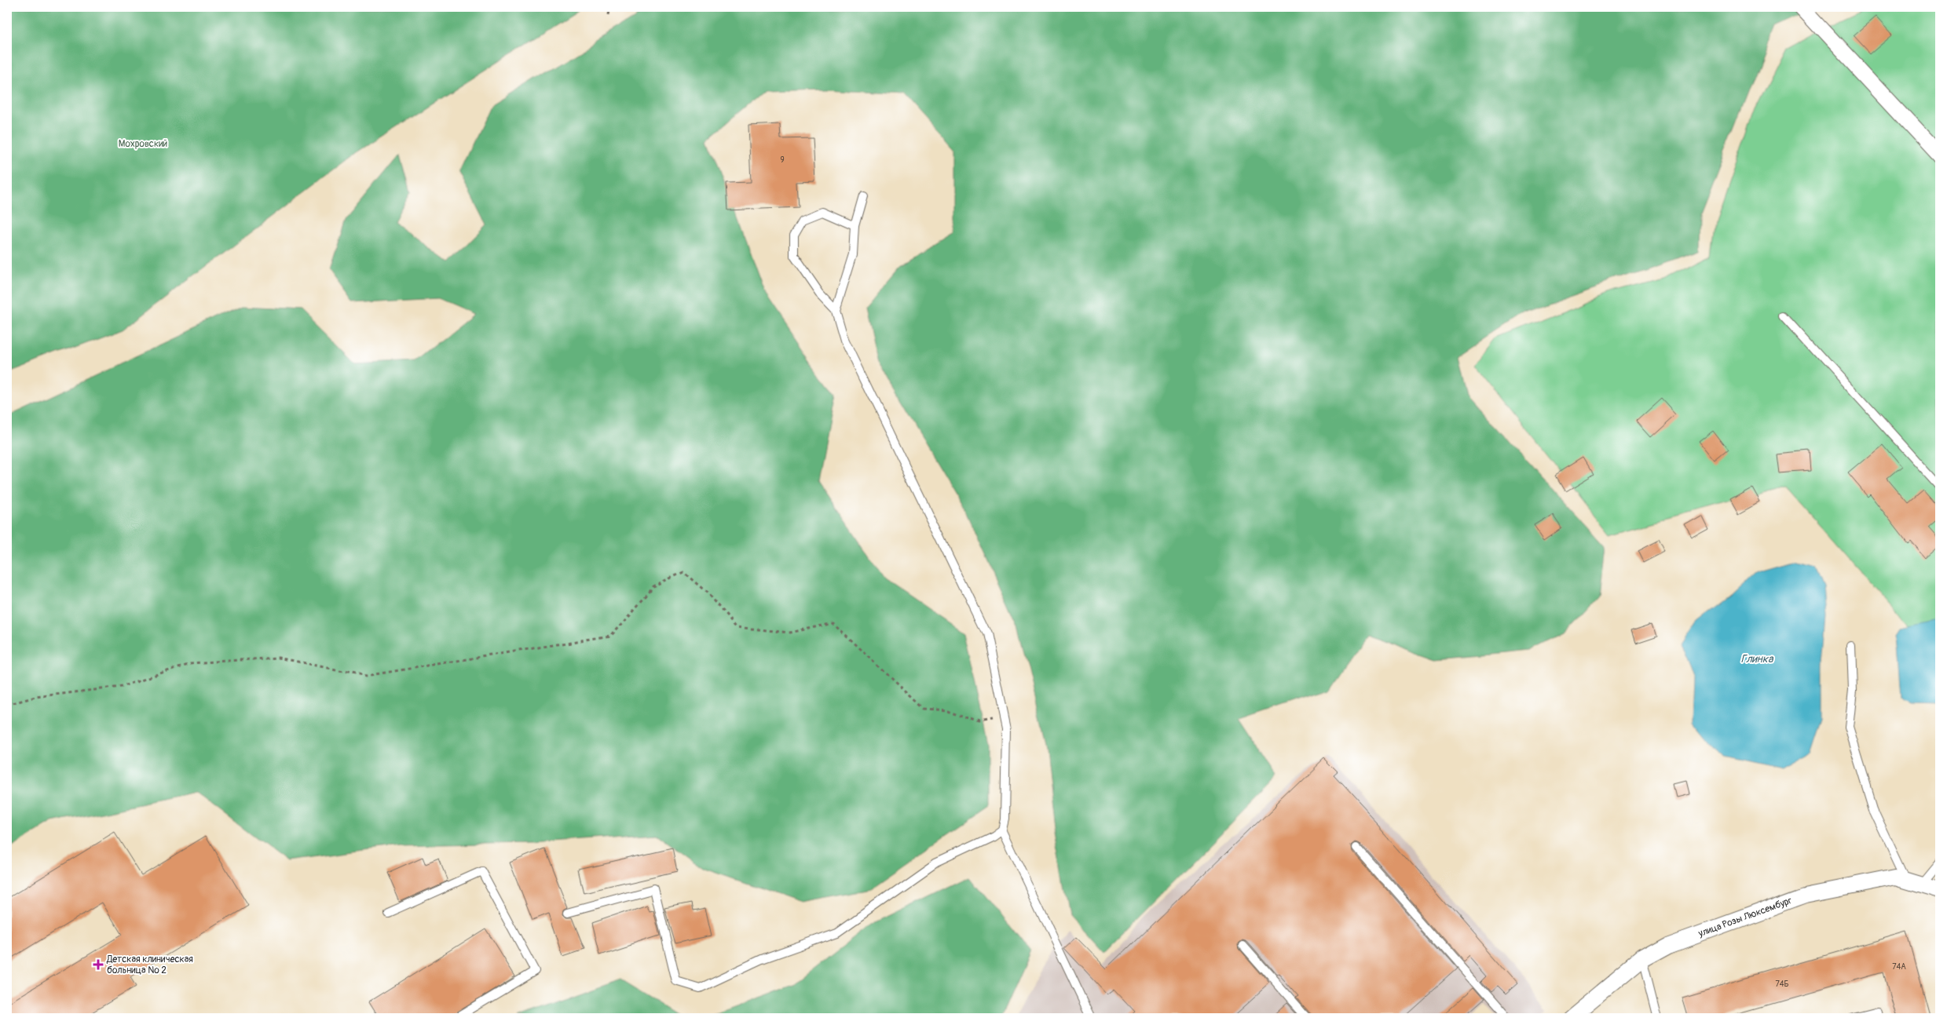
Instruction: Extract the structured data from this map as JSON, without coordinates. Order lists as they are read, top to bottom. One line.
{"streets":{"street":["улица Розы Люксембург"]},"water":["Глинка"],"parks":["Мохровский"],"places":{"health":["Детская клиническая больница № 2"]},"house_numbers":["9","74А","74Б"]}
